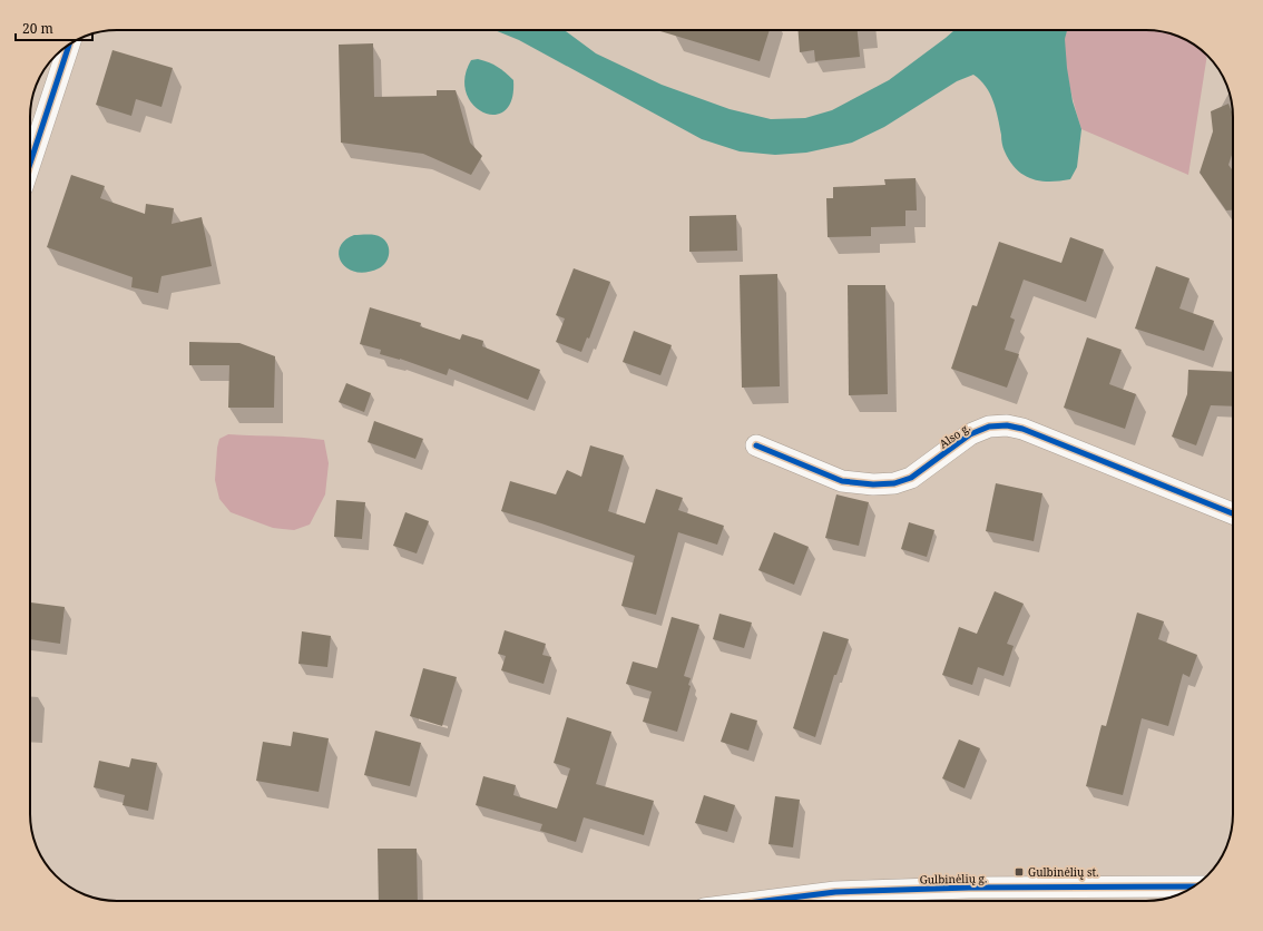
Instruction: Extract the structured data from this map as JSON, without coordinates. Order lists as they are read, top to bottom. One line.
{"streets":{"street":["Also g.","Gulbinėlių g."]},"places":{"transit":["Gulbinėlių st."]},"scale_bar":"20 m"}
